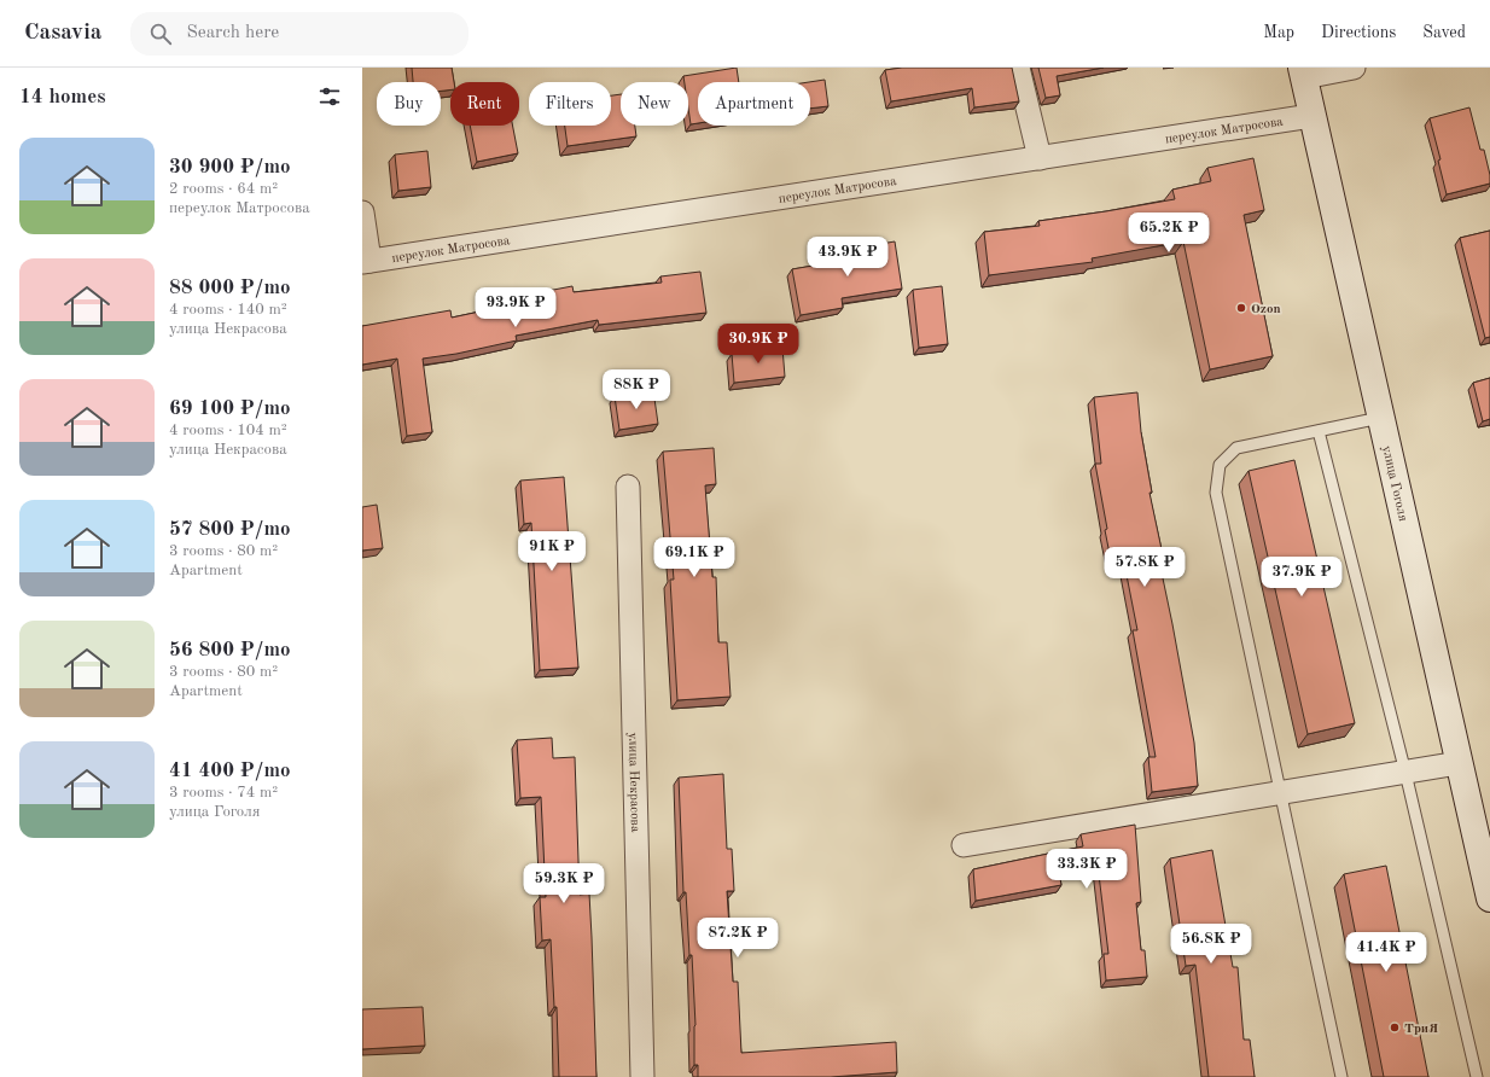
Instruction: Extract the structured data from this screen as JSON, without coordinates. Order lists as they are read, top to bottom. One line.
{"streets":{"main road":["улица Гоголя"],"street":["переулок Матросова","улица Некрасова"]},"crossings":[["переулок Матросова","улица Гоголя"]],"places":["Ozon","ТриЯ"],"page":{"header":"Casavia","search":"Search here","nav":["Map","Directions","Saved"],"heading":"14 homes","chip":["Buy","Rent","Filters","New","Apartment"],"list":[{"name":"30 900 ₽/mo","note":"2 rooms · 64 m² · переулок Матросова"},{"name":"88 000 ₽/mo","note":"4 rooms · 140 m² · улица Некрасова"},{"name":"69 100 ₽/mo","note":"4 rooms · 104 m² · улица Некрасова"},{"name":"57 800 ₽/mo","note":"3 rooms · 80 m² · Apartment"},{"name":"56 800 ₽/mo","note":"3 rooms · 80 m² · Apartment"},{"name":"41 400 ₽/mo","note":"3 rooms · 74 m² · улица Гоголя"}],"price":["65.2K ₽","43.9K ₽","93.9K ₽","30.9K ₽","88K ₽","91K ₽","69.1K ₽","57.8K ₽","37.9K ₽","33.3K ₽","59.3K ₽","87.2K ₽","56.8K ₽","41.4K ₽"]}}
